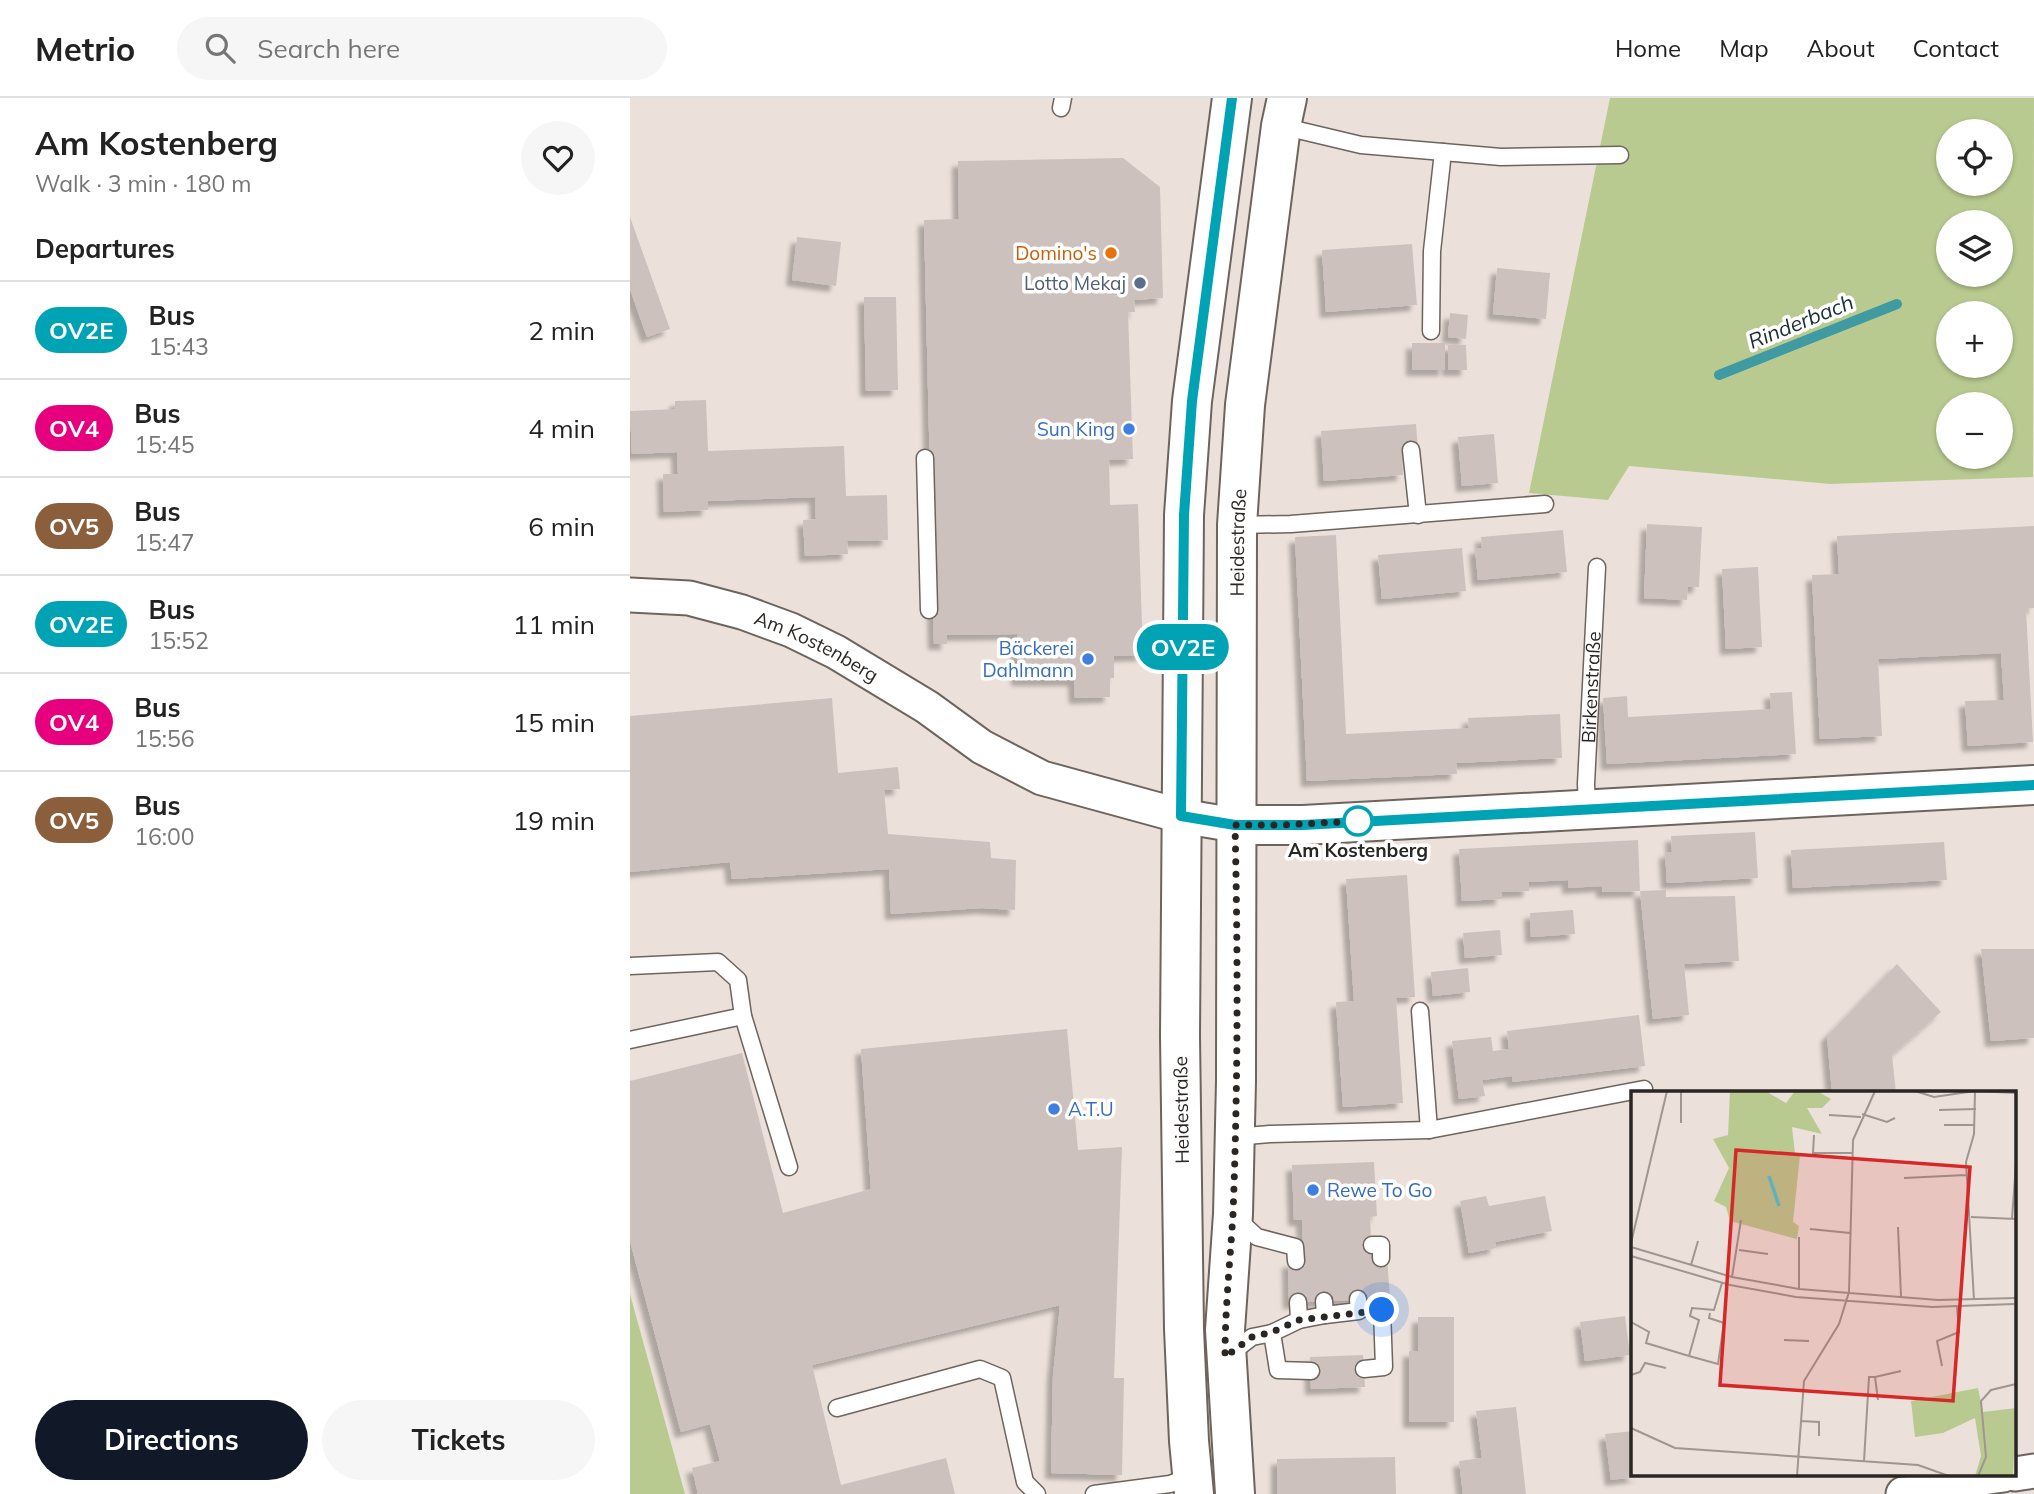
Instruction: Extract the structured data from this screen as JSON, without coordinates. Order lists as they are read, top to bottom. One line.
{"streets":{"main road":["Heidestraße"],"street":["Am Kostenberg"],"lane":["Birkenstraße"]},"crossings":[["Heidestraße","Am Kostenberg"]],"water":["Rinderbach"],"places":["Domino's","Lotto Mekaj","Sun King","Bäckerei Dahlmann","Am Kostenberg","A.T.U","Rewe To Go"],"lines":["bus line OV2E"],"page":{"header":"Metrio","search":"Search here","nav":["Home","Map","About","Contact"],"heading":[["Am Kostenberg","Walk · 3 min · 180 m"],"Departures"],"on_map":"OV2E","map_buttons":["+","−"],"list":[{"mark":"OV2E","name":"Bus","note":"15:43","value":"2 min"},{"mark":"OV4","name":"Bus","note":"15:45","value":"4 min"},{"mark":"OV5","name":"Bus","note":"15:47","value":"6 min"},{"mark":"OV2E","name":"Bus","note":"15:52","value":"11 min"},{"mark":"OV4","name":"Bus","note":"15:56","value":"15 min"},{"mark":"OV5","name":"Bus","note":"16:00","value":"19 min"}],"buttons":["Directions","Tickets"]}}
